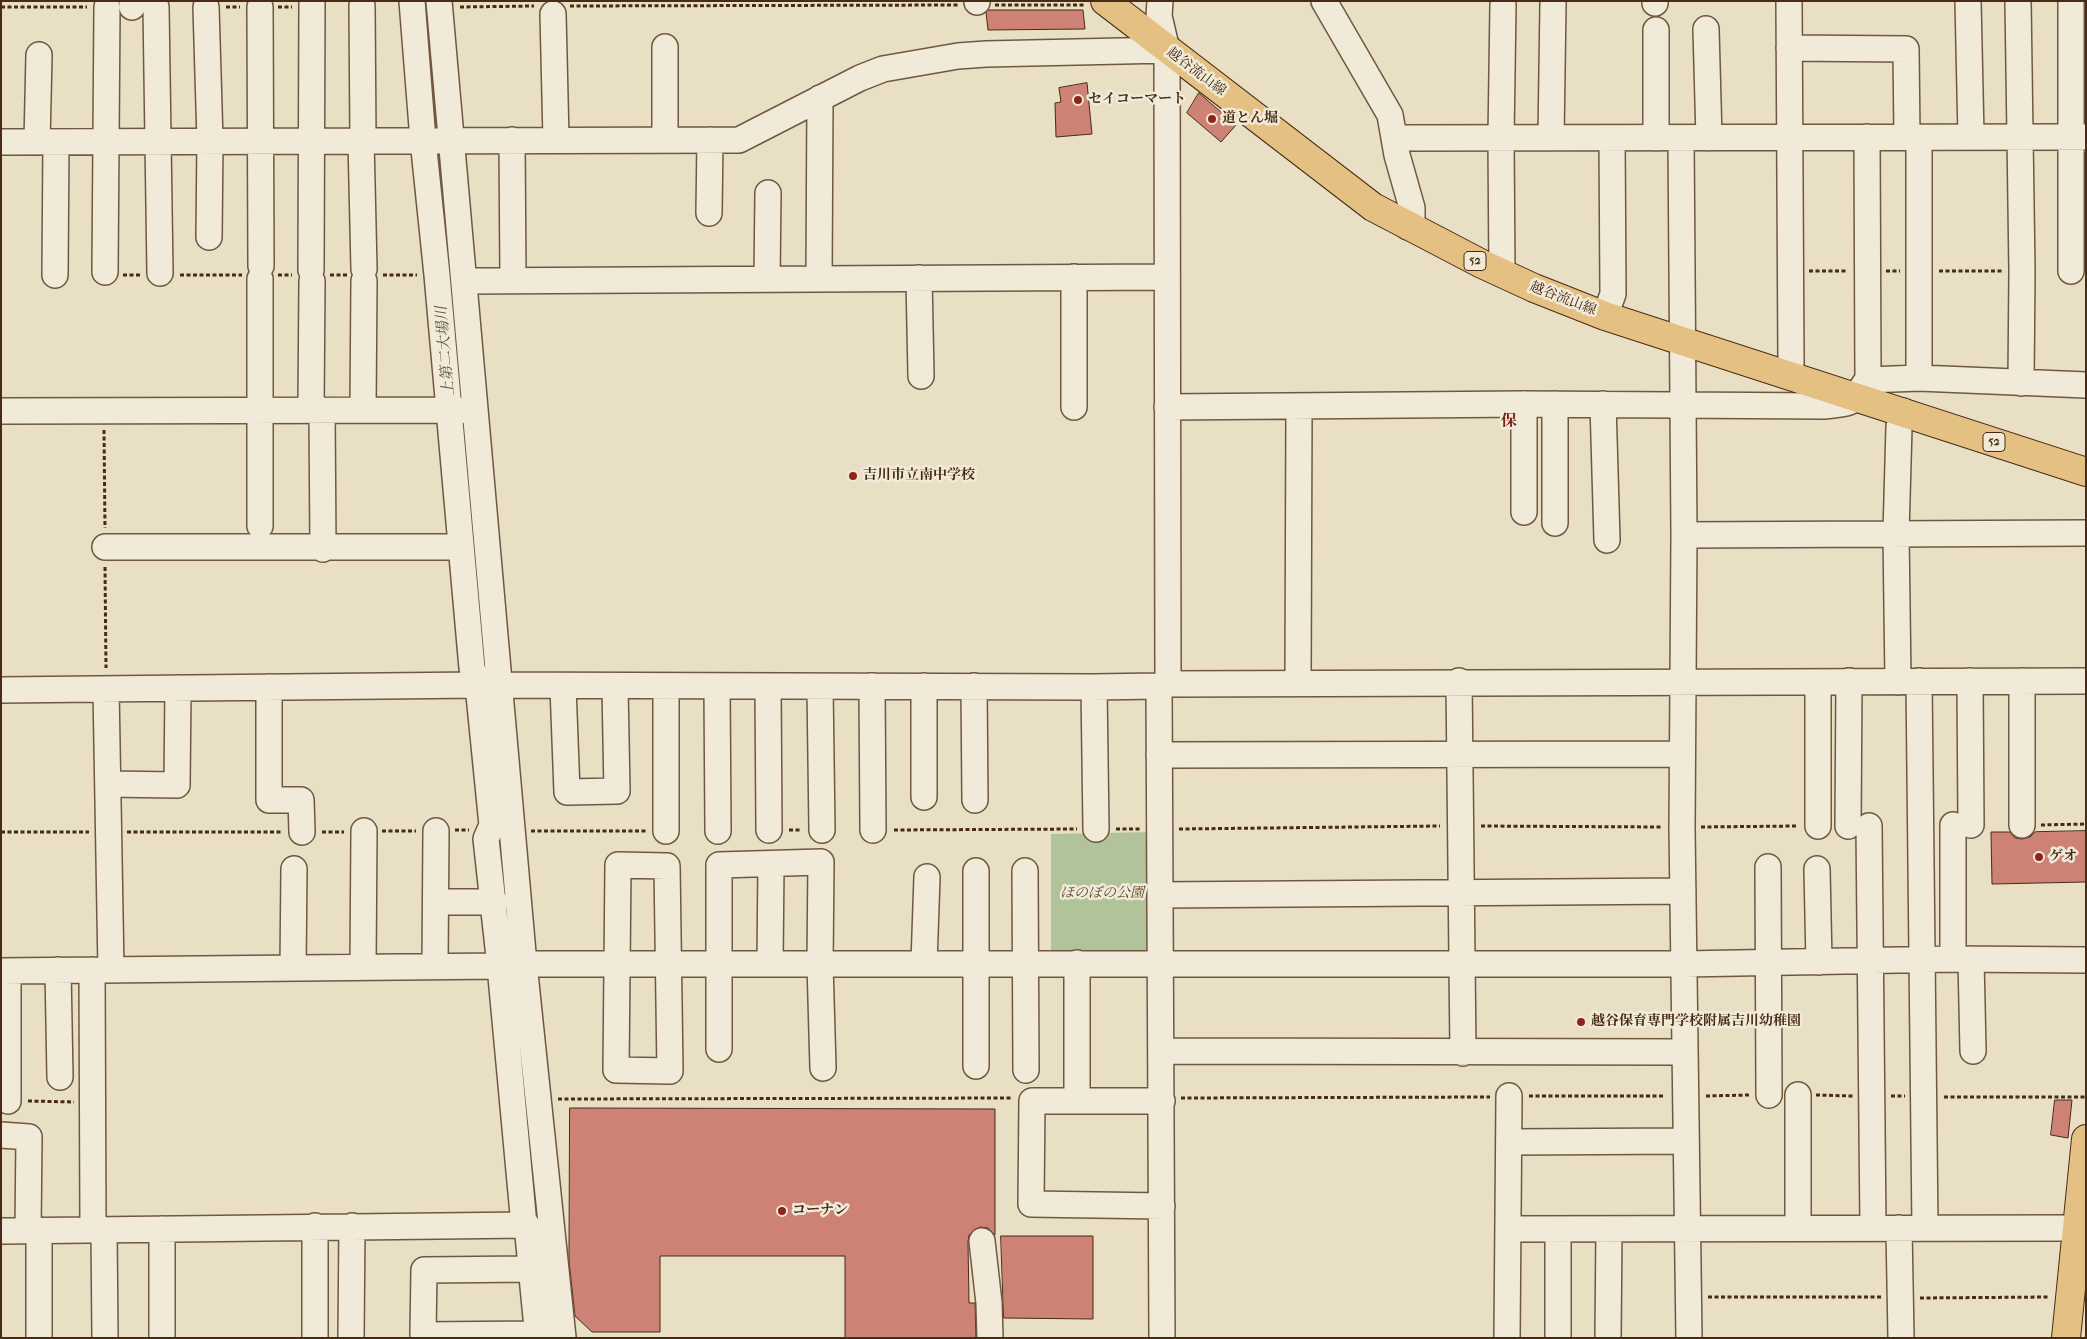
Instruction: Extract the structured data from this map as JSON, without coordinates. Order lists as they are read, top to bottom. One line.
{"streets":{"main road":["越谷流山線","52"]},"districts":["保"],"water":["上第二大場川"],"parks":["ほのぼの公園"],"places":["セイコーマート","道とん堀","吉川市立南中学校","ゲオ","越谷保育専門学校附属吉川幼稚園","コーナン"]}
